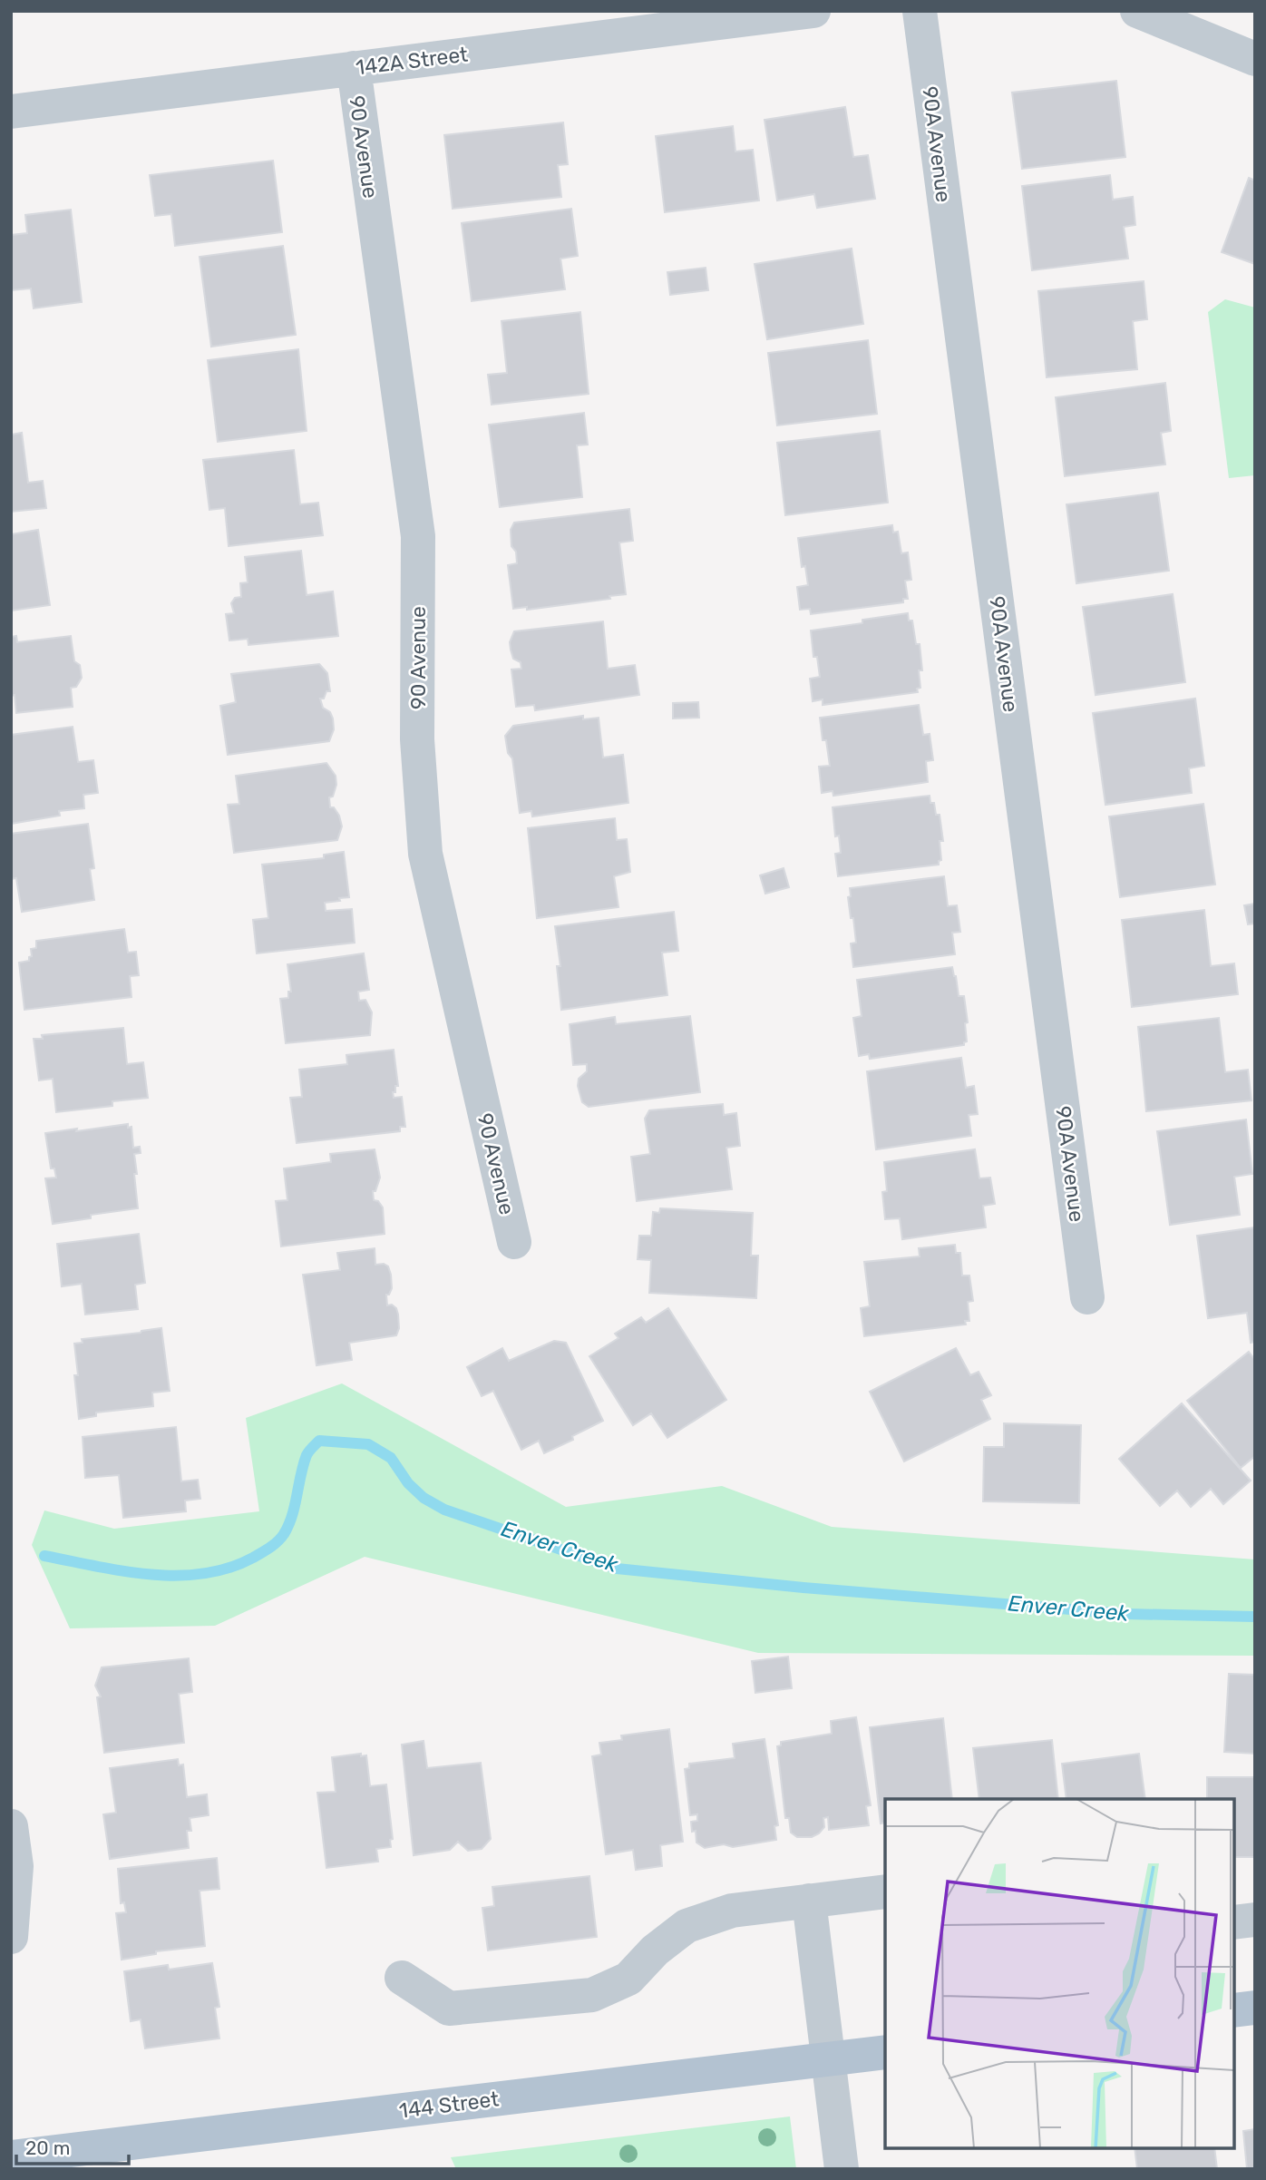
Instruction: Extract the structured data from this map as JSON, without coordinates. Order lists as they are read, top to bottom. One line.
{"streets":{"main road":["144 Street"],"street":["142A Street","90A Avenue","90 Avenue"]},"crossings":[["142A Street","90 Avenue"]],"water":["Enver Creek"],"scale_bar":"20 m"}
